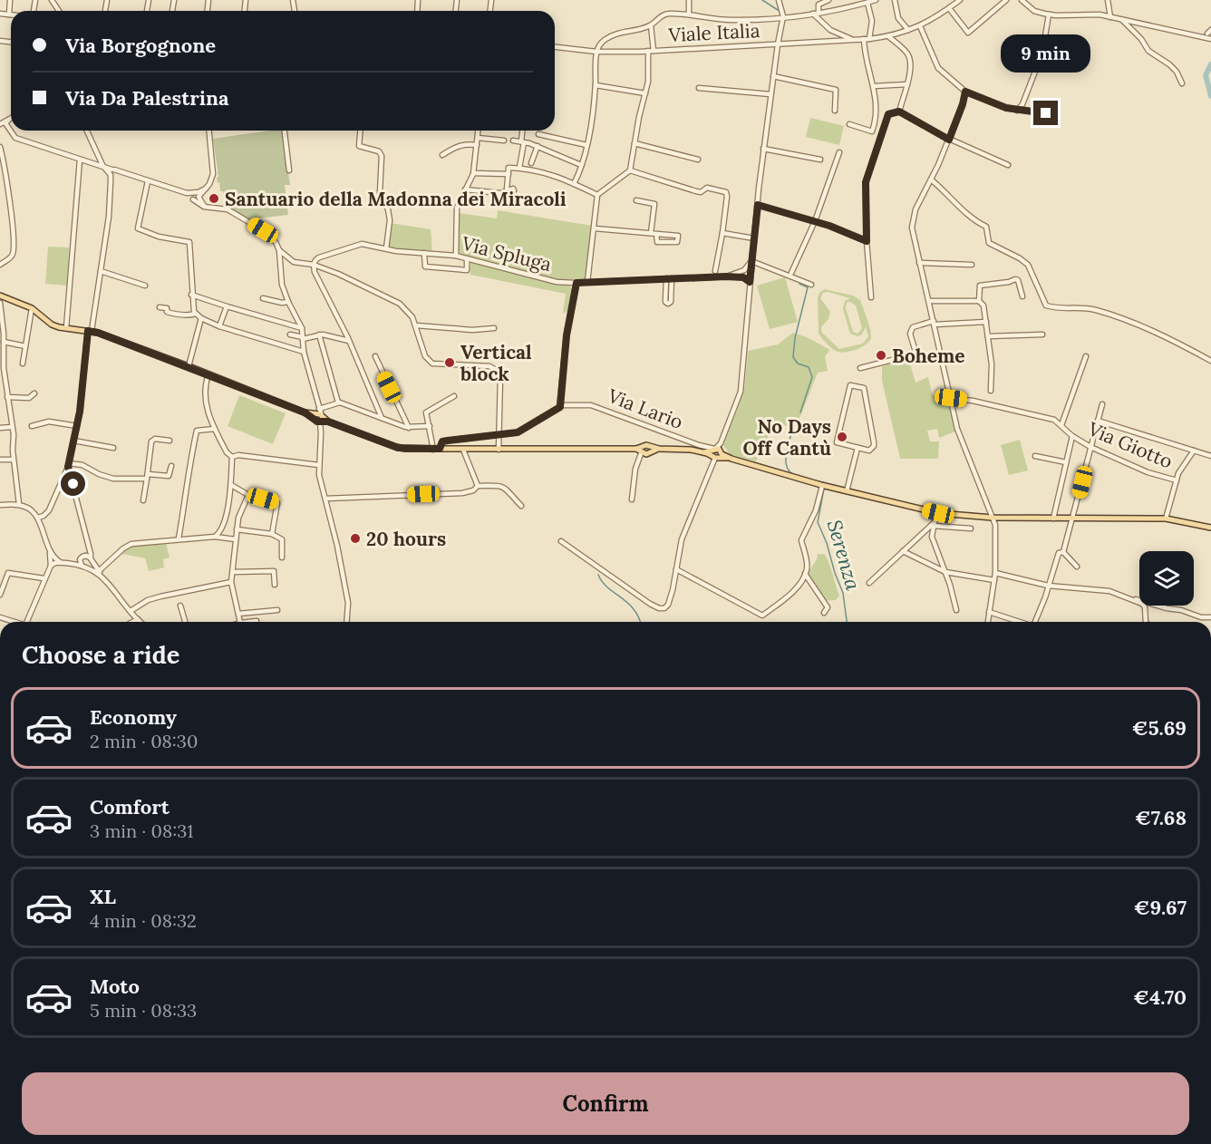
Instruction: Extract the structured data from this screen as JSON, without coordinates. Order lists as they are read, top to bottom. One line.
{"streets":{"street":["Viale Italia","Via Spluga","Via Lario","Via Giotto"]},"water":["Serenza"],"places":["Santuario della Madonna dei Miracoli","Boheme","Vertical block","No Days Off Cantù","20 hours"],"page":{"banner":["Via Borgognone","Via Da Palestrina"],"bubble":"9 min","heading":"Choose a ride","list":[{"name":"Economy","note":"2 min · 08:30","value":"€5.69"},{"name":"Comfort","note":"3 min · 08:31","value":"€7.68"},{"name":"XL","note":"4 min · 08:32","value":"€9.67"},{"name":"Moto","note":"5 min · 08:33","value":"€4.70"}],"buttons":"Confirm"}}
